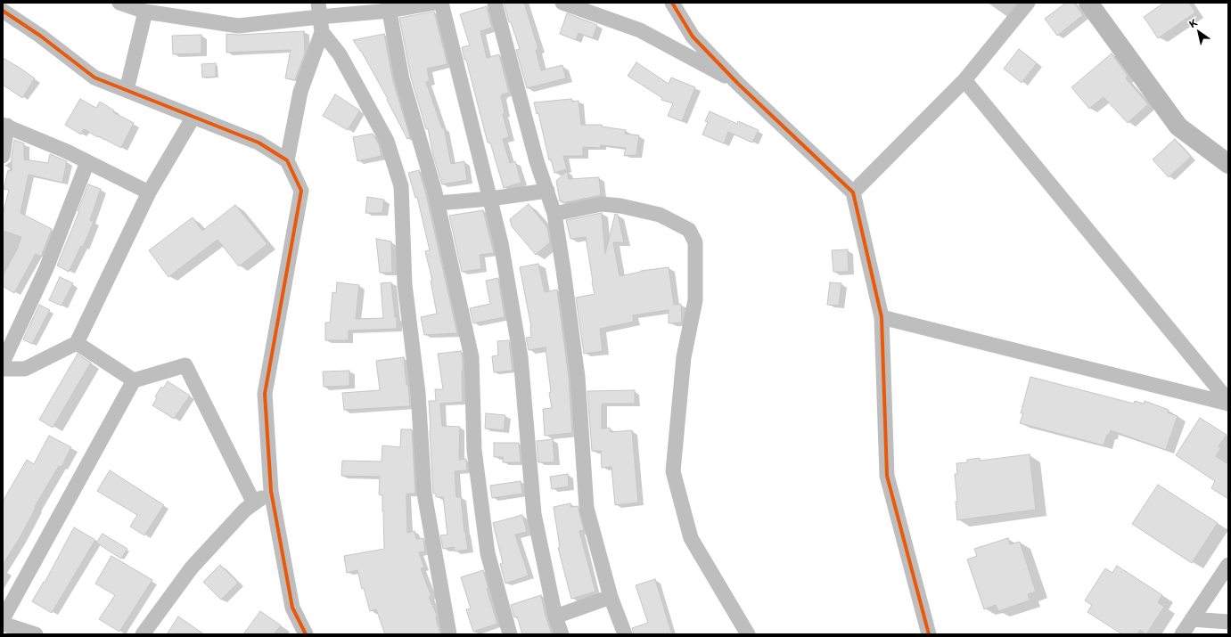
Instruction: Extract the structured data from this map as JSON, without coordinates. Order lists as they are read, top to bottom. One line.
{"north":"top left"}
